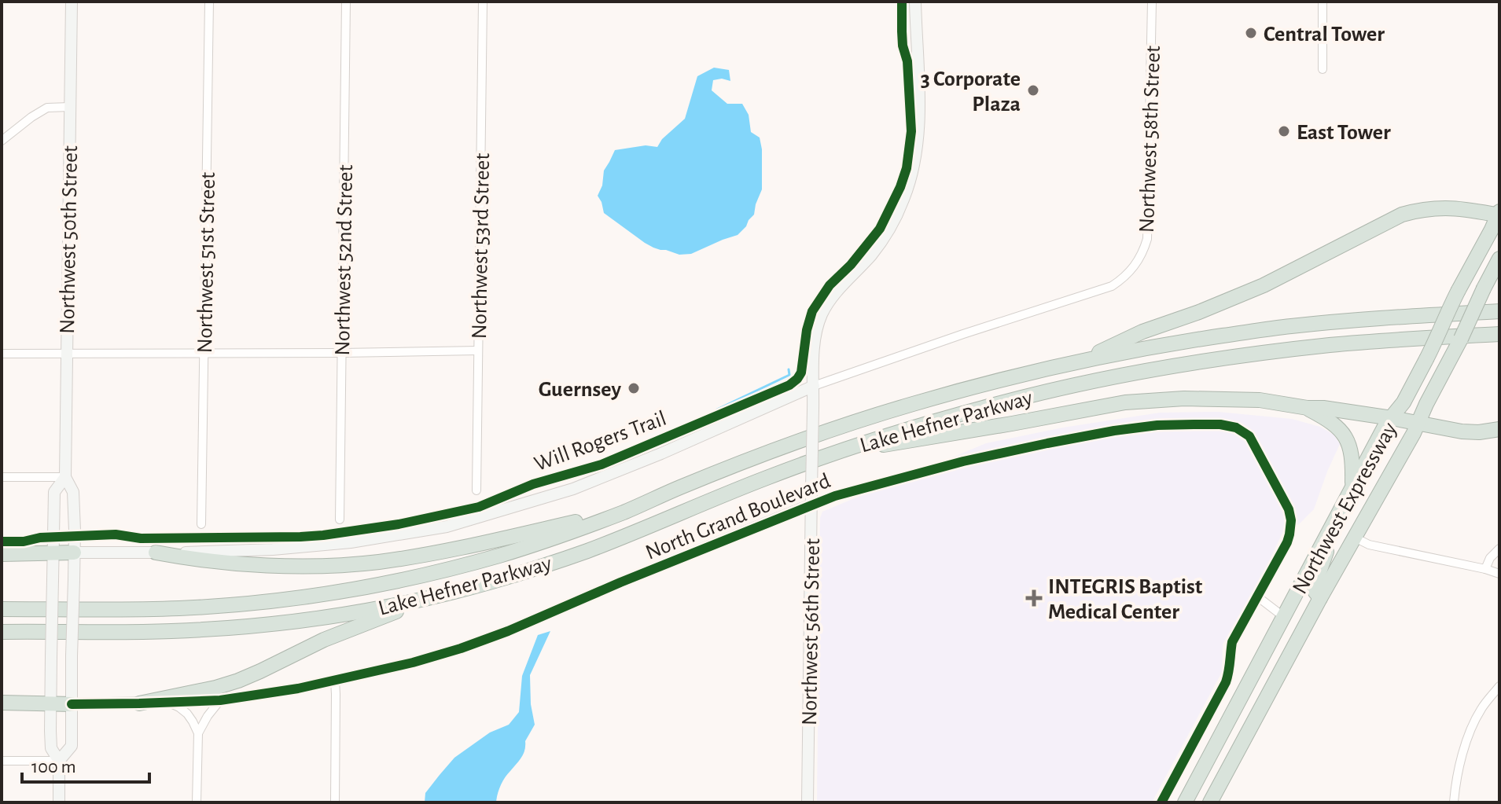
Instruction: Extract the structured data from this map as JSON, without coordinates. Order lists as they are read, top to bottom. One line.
{"streets":{"highway":["Lake Hefner Parkway","Northwest Expressway"],"street":["Northwest 58th Street","Northwest 50th Street","Northwest 53rd Street","Northwest 52nd Street","Northwest 51st Street","North Grand Boulevard","Northwest 56th Street"],"cycle path":["Will Rogers Trail"]},"crossings":[["Northwest 58th Street","Northwest 56th Street"],["Northwest 50th Street","North Grand Boulevard"],["Northwest Expressway","North Grand Boulevard"],["North Grand Boulevard","Northwest 56th Street"]],"places":{"other":["Central Tower","3 Corporate Plaza","East Tower","Guernsey"],"health":["INTEGRIS Baptist Medical Center"]},"scale_bar":"100 m"}
